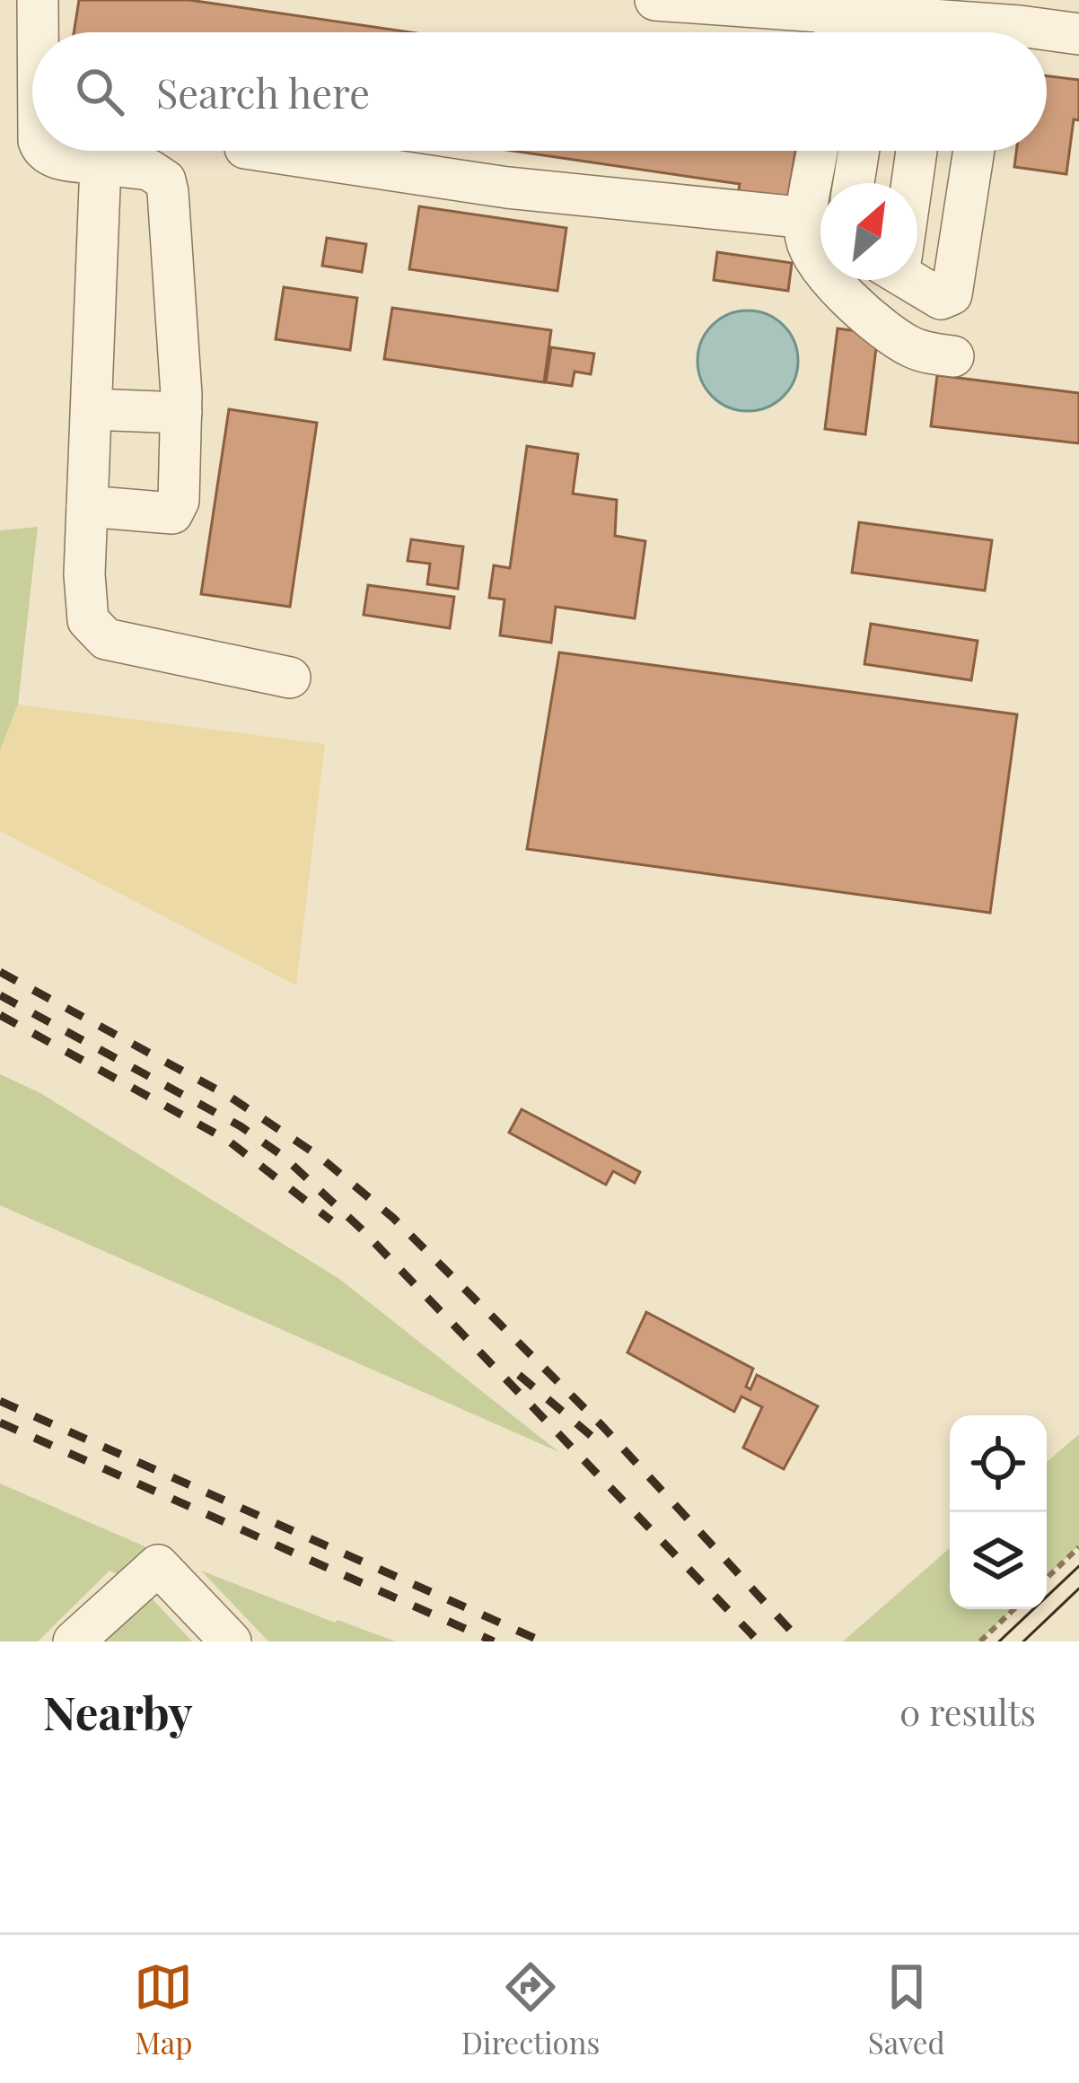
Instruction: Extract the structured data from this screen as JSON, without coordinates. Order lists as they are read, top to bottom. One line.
{"north":"top right","page":{"search":"Search here","heading":["Nearby","0 results"],"nav":["Map","Directions","Saved"]}}
